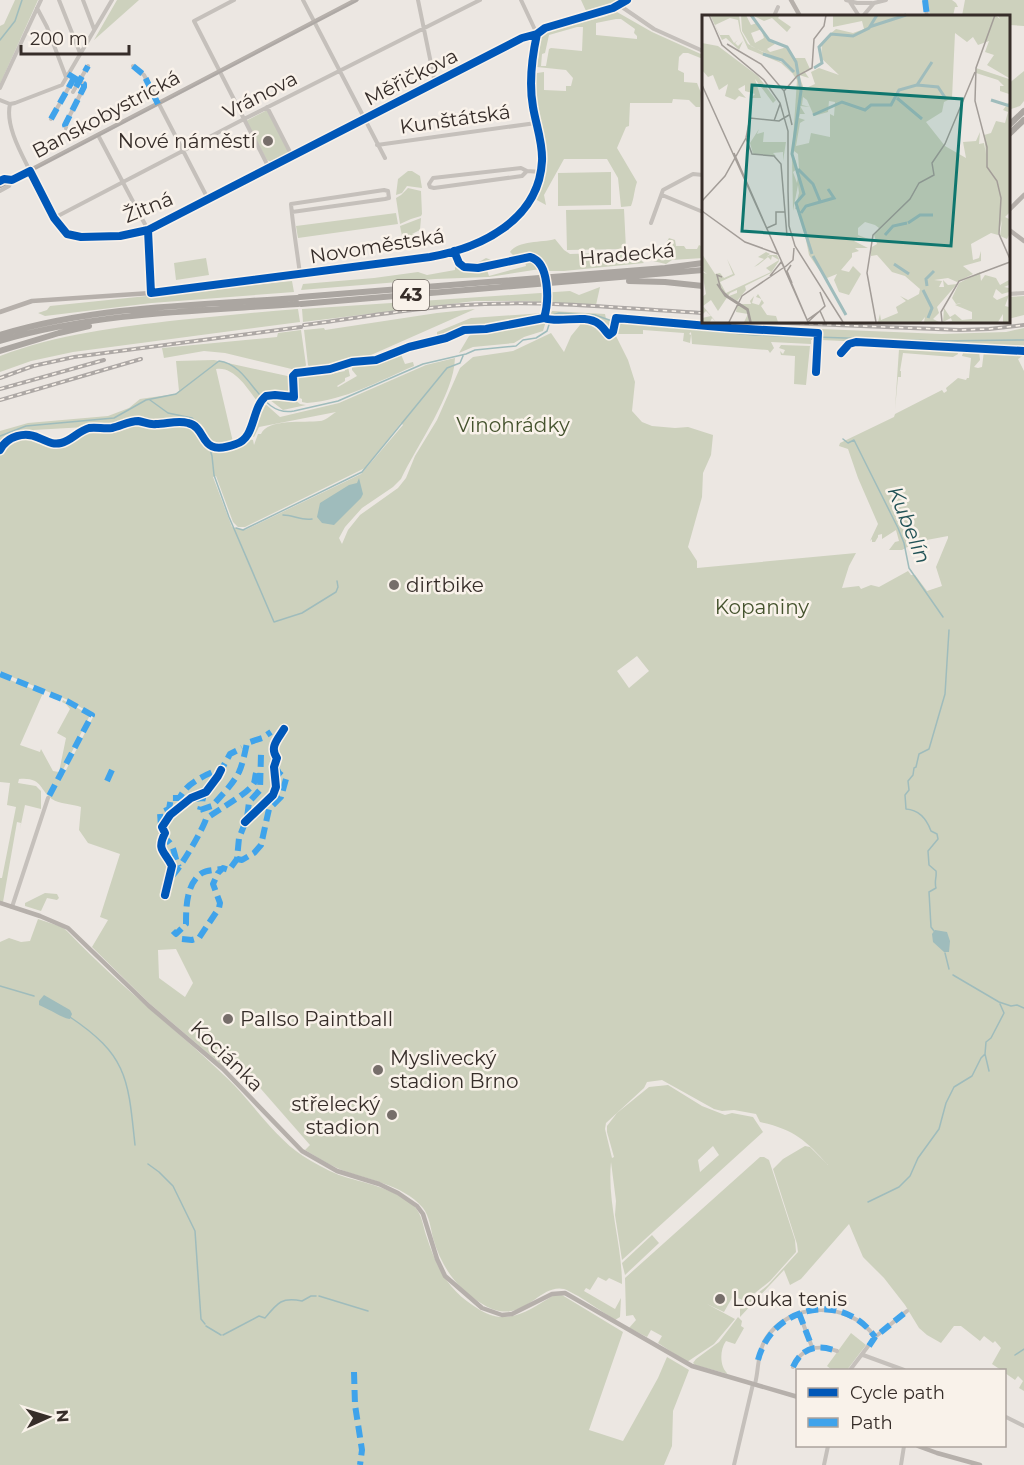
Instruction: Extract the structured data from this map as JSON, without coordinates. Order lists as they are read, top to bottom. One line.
{"streets":{"highway":["Hradecká","43"],"street":["Měřičkova","Vránova","Banskobystrická","Kunštátská","Žitná","Novoměstská","Kociánka"]},"crossings":[["Měřičkova","Novoměstská"],["Vránova","Žitná"],["Banskobystrická","Žitná"],["Kunštátská","Novoměstská"],["Hradecká","43"]],"water":["Kubelín"],"parks":["Vinohrádky","Kopaniny"],"places":["Nové náměstí","dirtbike","Pallso Paintball","Myslivecký stadion Brno","střelecký stadion","Louka tenis"],"legend":["Cycle path","Path"],"scale_bar":"200 m","north":"right"}
